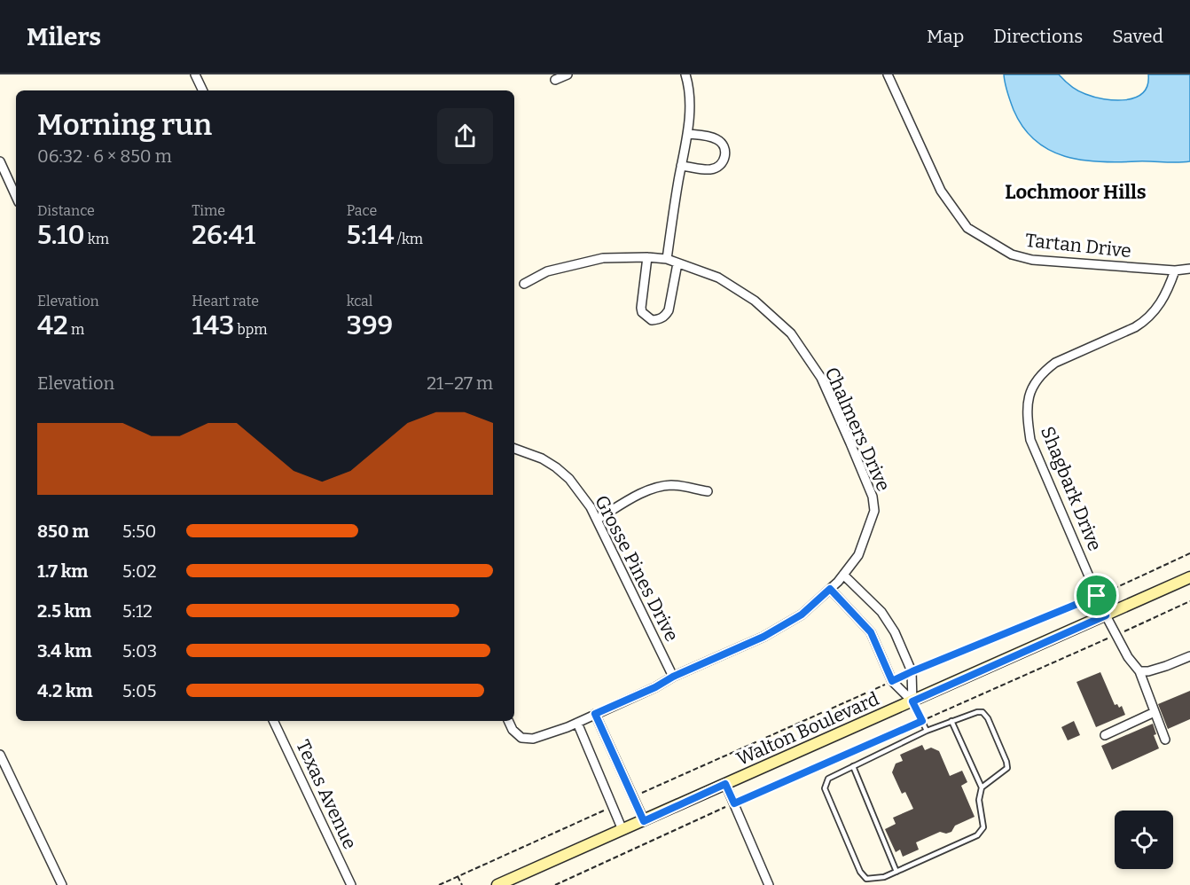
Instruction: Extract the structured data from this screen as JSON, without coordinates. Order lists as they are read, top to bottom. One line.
{"streets":{"main road":["Walton Boulevard"],"street":["Tartan Drive","Chalmers Drive","Shagbark Drive","Grosse Pines Drive","Texas Avenue"]},"crossings":[["Tartan Drive","Shagbark Drive"],["Chalmers Drive","Grosse Pines Drive"],["Shagbark Drive","Walton Boulevard"]],"districts":["Lochmoor Hills"],"page":{"header":"Milers","nav":["Map","Directions","Saved"],"heading":["Morning run","06:32 · 6 × 850 m"],"stats":[["Distance","5.10 km"],["Time","26:41"],["Pace","5:14 /km"],["Elevation","42 m"],["Heart rate","143 bpm"],["kcal","399"]],"chart":["Elevation","21–27 m"],"list":[{"name":"850 m","note":"5:50"},{"name":"1.7 km","note":"5:02"},{"name":"2.5 km","note":"5:12"},{"name":"3.4 km","note":"5:03"},{"name":"4.2 km","note":"5:05"}]}}
